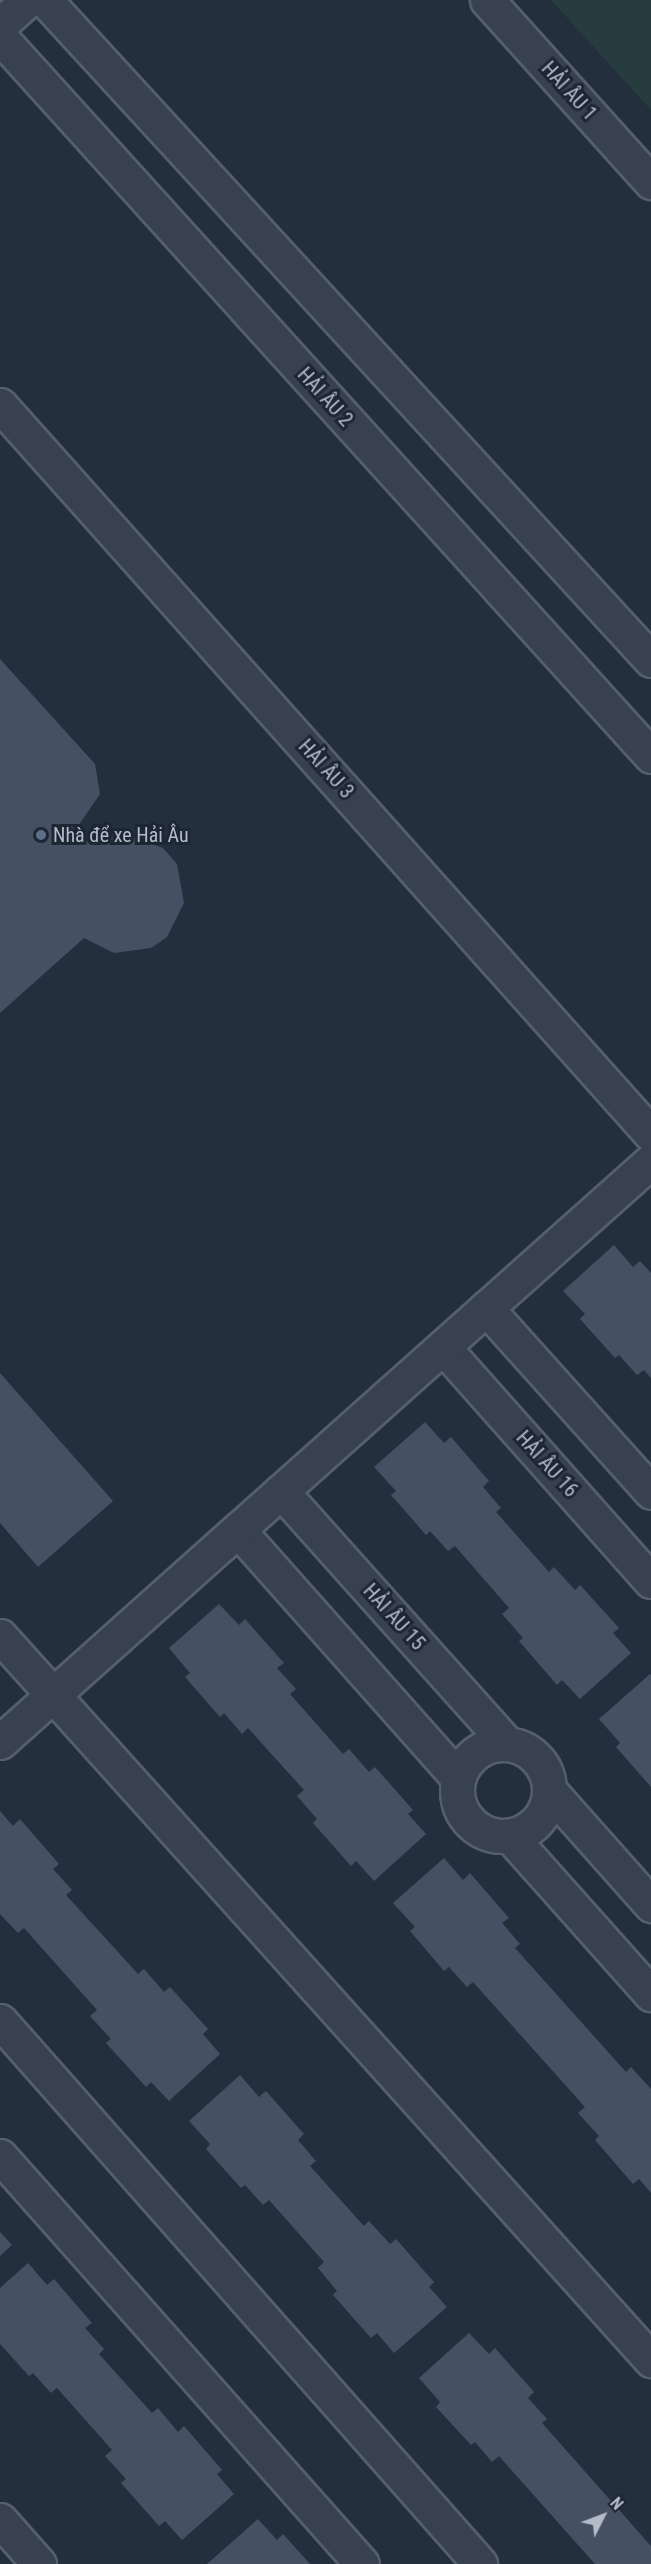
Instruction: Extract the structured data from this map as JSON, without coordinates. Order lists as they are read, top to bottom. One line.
{"streets":{"street":["HẢI ÂU 1","HẢI ÂU 2","HẢI ÂU 3","HẢI ÂU 16","HẢI ÂU 15"]},"places":["Nhà để xe Hải Âu"],"north":"top right"}
